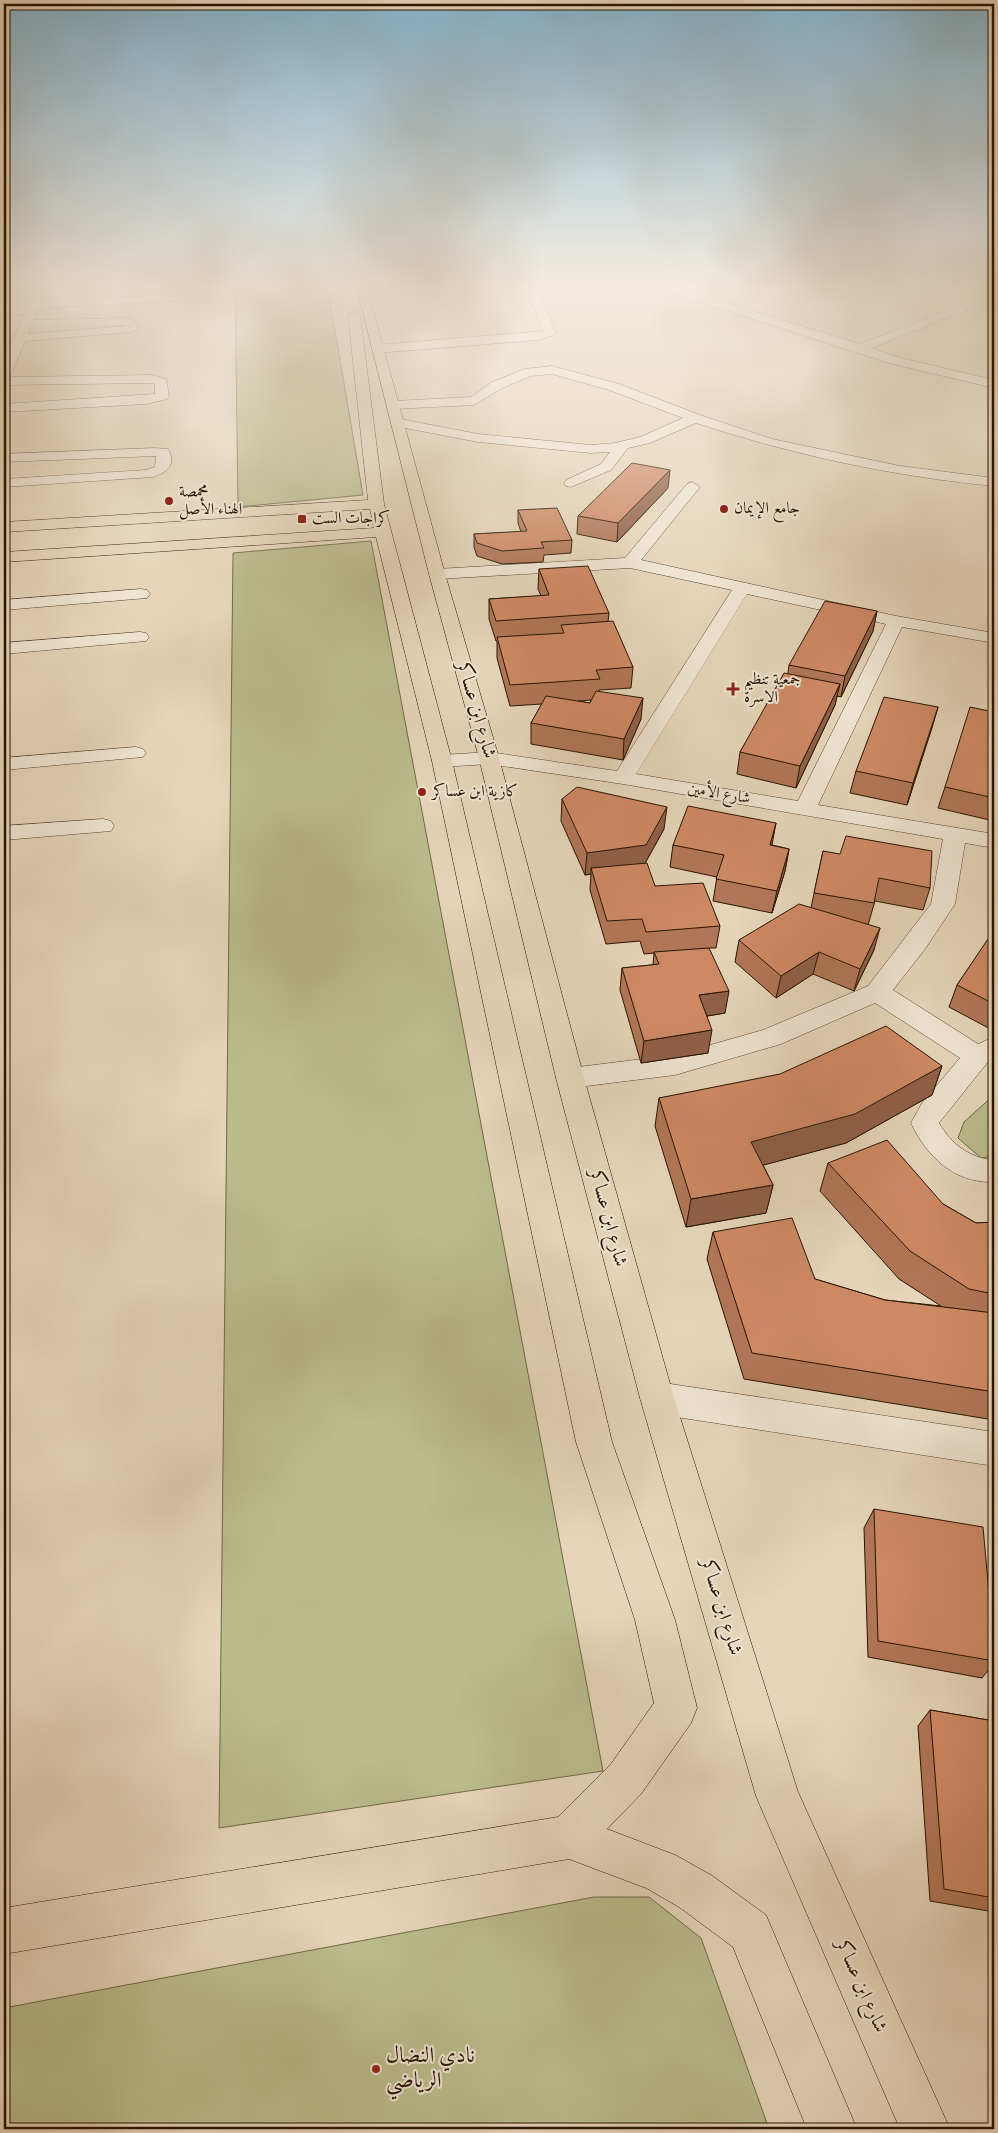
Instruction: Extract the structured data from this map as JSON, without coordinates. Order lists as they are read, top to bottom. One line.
{"streets":{"main road":["شارع ابن عساكر"],"street":["شارع الأمين"]},"crossings":[["شارع ابن عساكر","شارع الأمين"]],"places":{"other":["محمصة الهناء الأصل","جامع الإيمان","كازية ابن عساكر","نادي النضال الرياضي"],"transit":["كراجات الست"],"health":["جمعية تنظيم الاسرة"]}}
